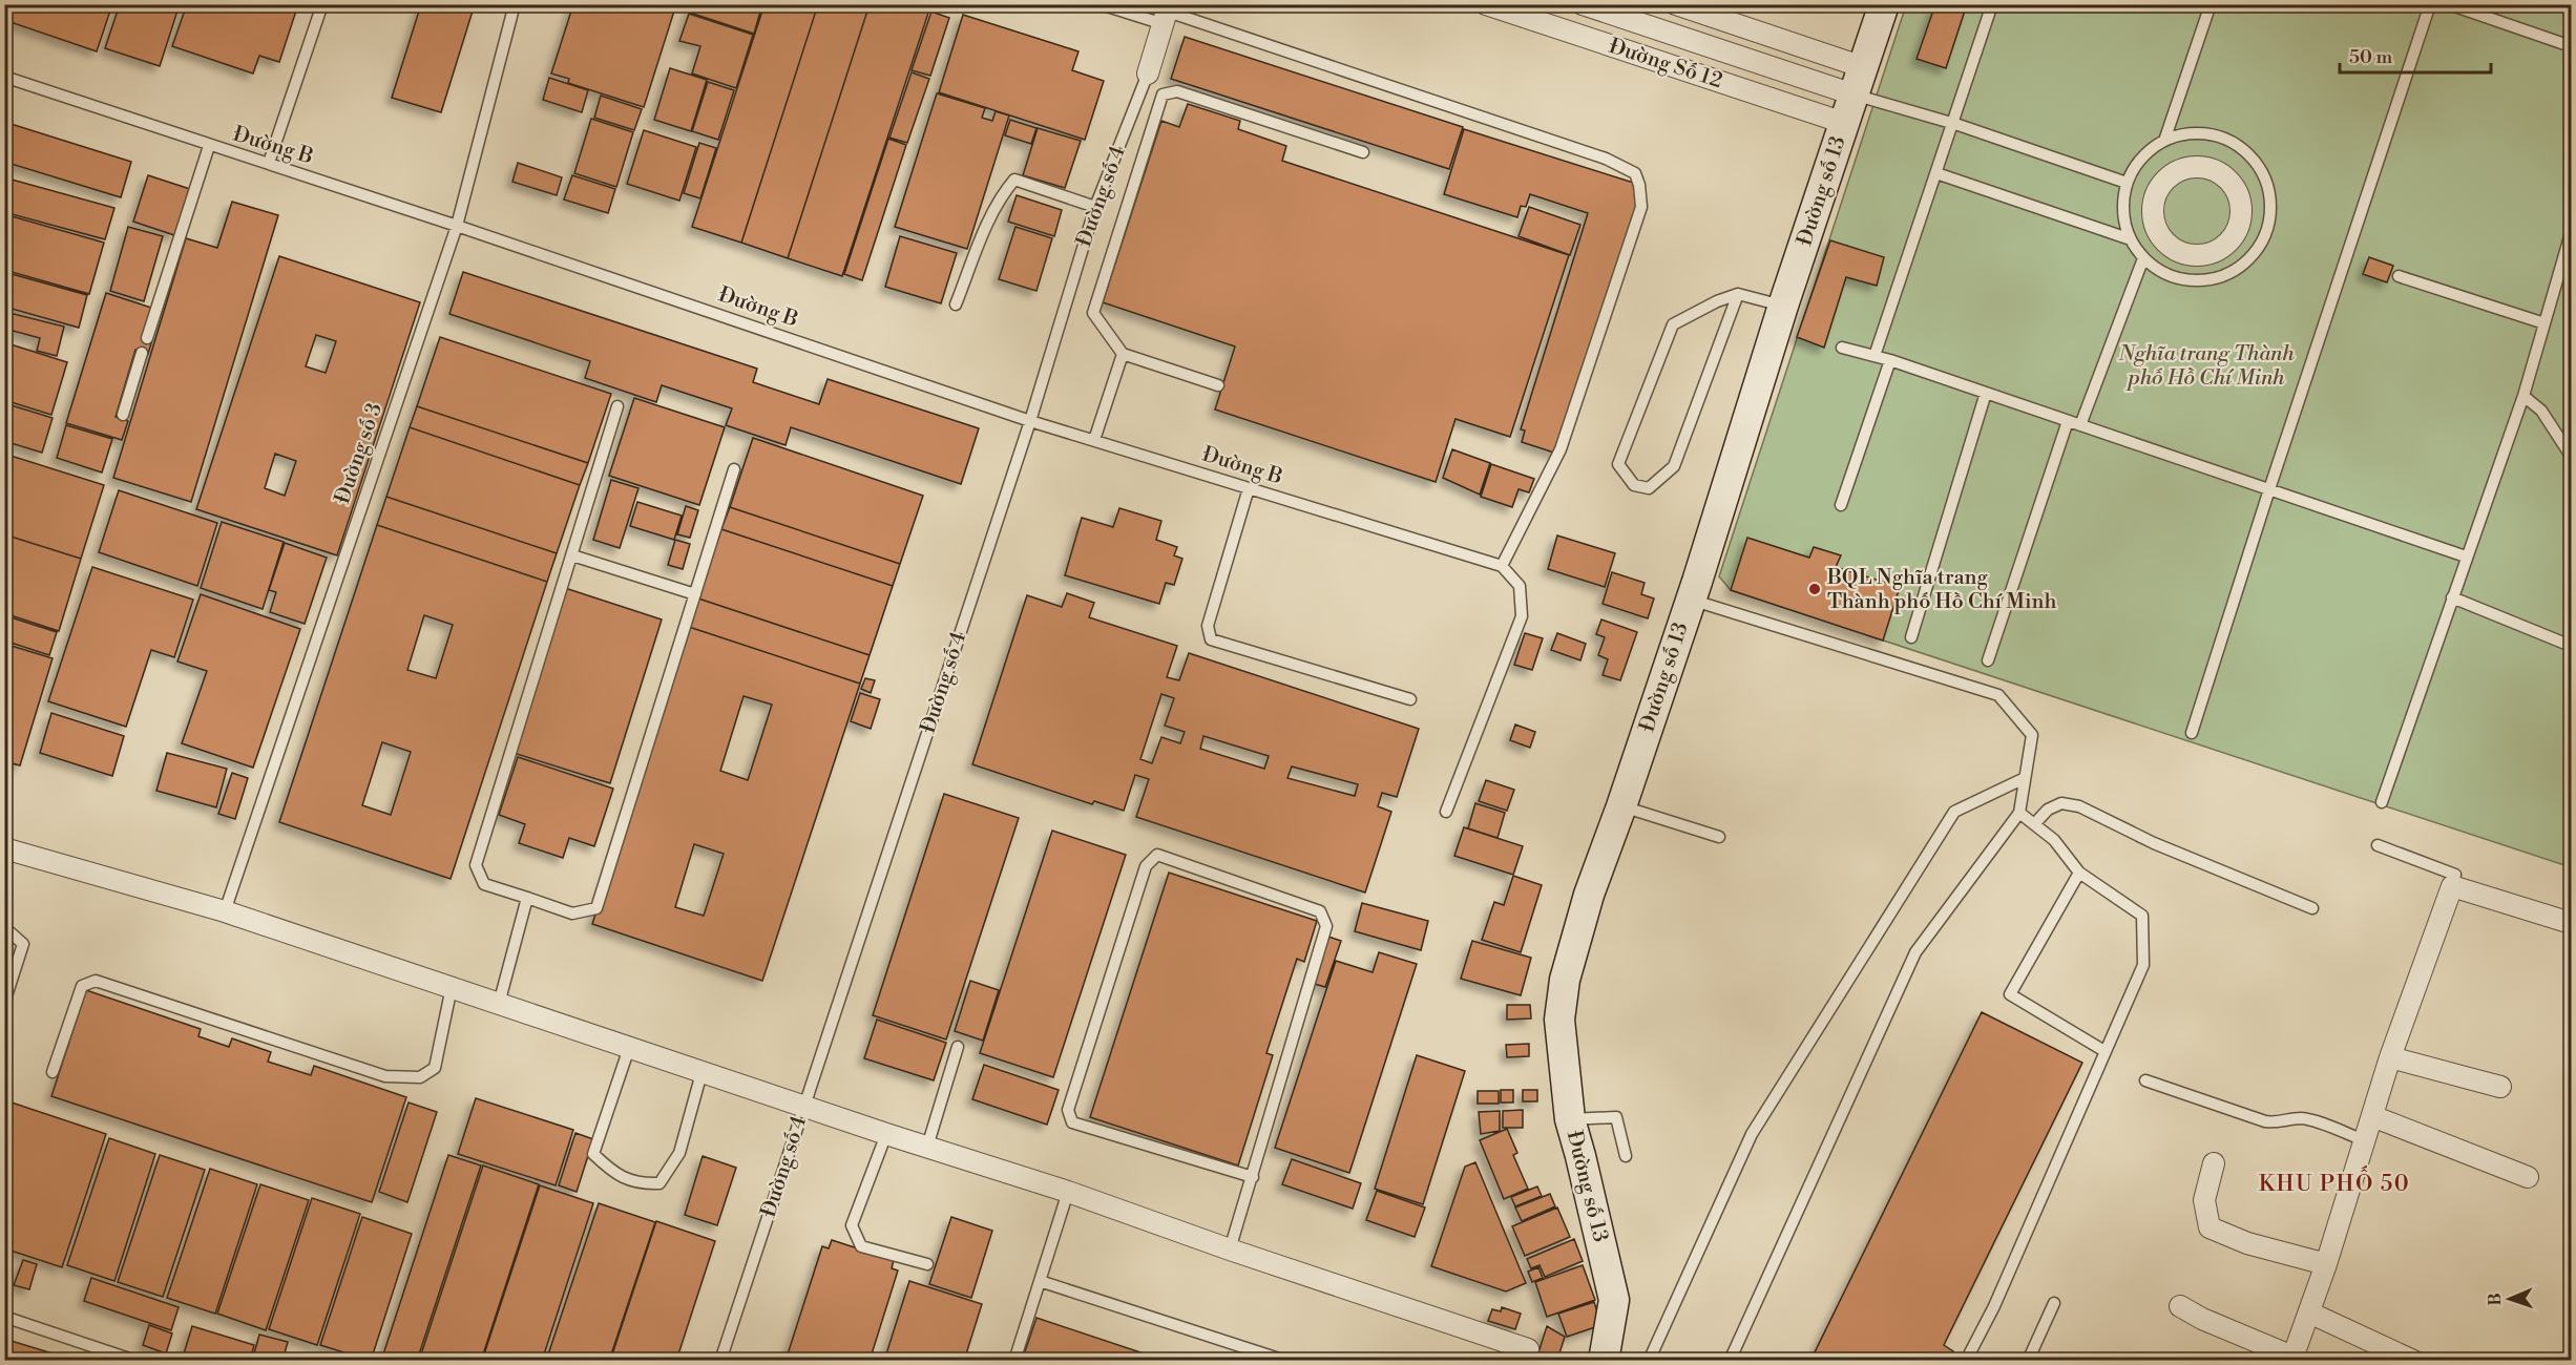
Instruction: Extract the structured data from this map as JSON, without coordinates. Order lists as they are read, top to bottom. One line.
{"streets":{"street":["Đường Số 12","Đường số 13","Đường số 4"],"lane":["Đường B","Đường số 3"]},"crossings":[["Đường Số 12","Đường số 13"],["Đường B","Đường số 4"],["Đường B","Đường số 3"]],"districts":["KHU PHỐ 50"],"parks":["Nghĩa trang Thành phố Hồ Chí Minh"],"places":["BQL Nghĩa trang Thành phố Hồ Chí Minh"],"scale_bar":"50 m","north":"left"}
